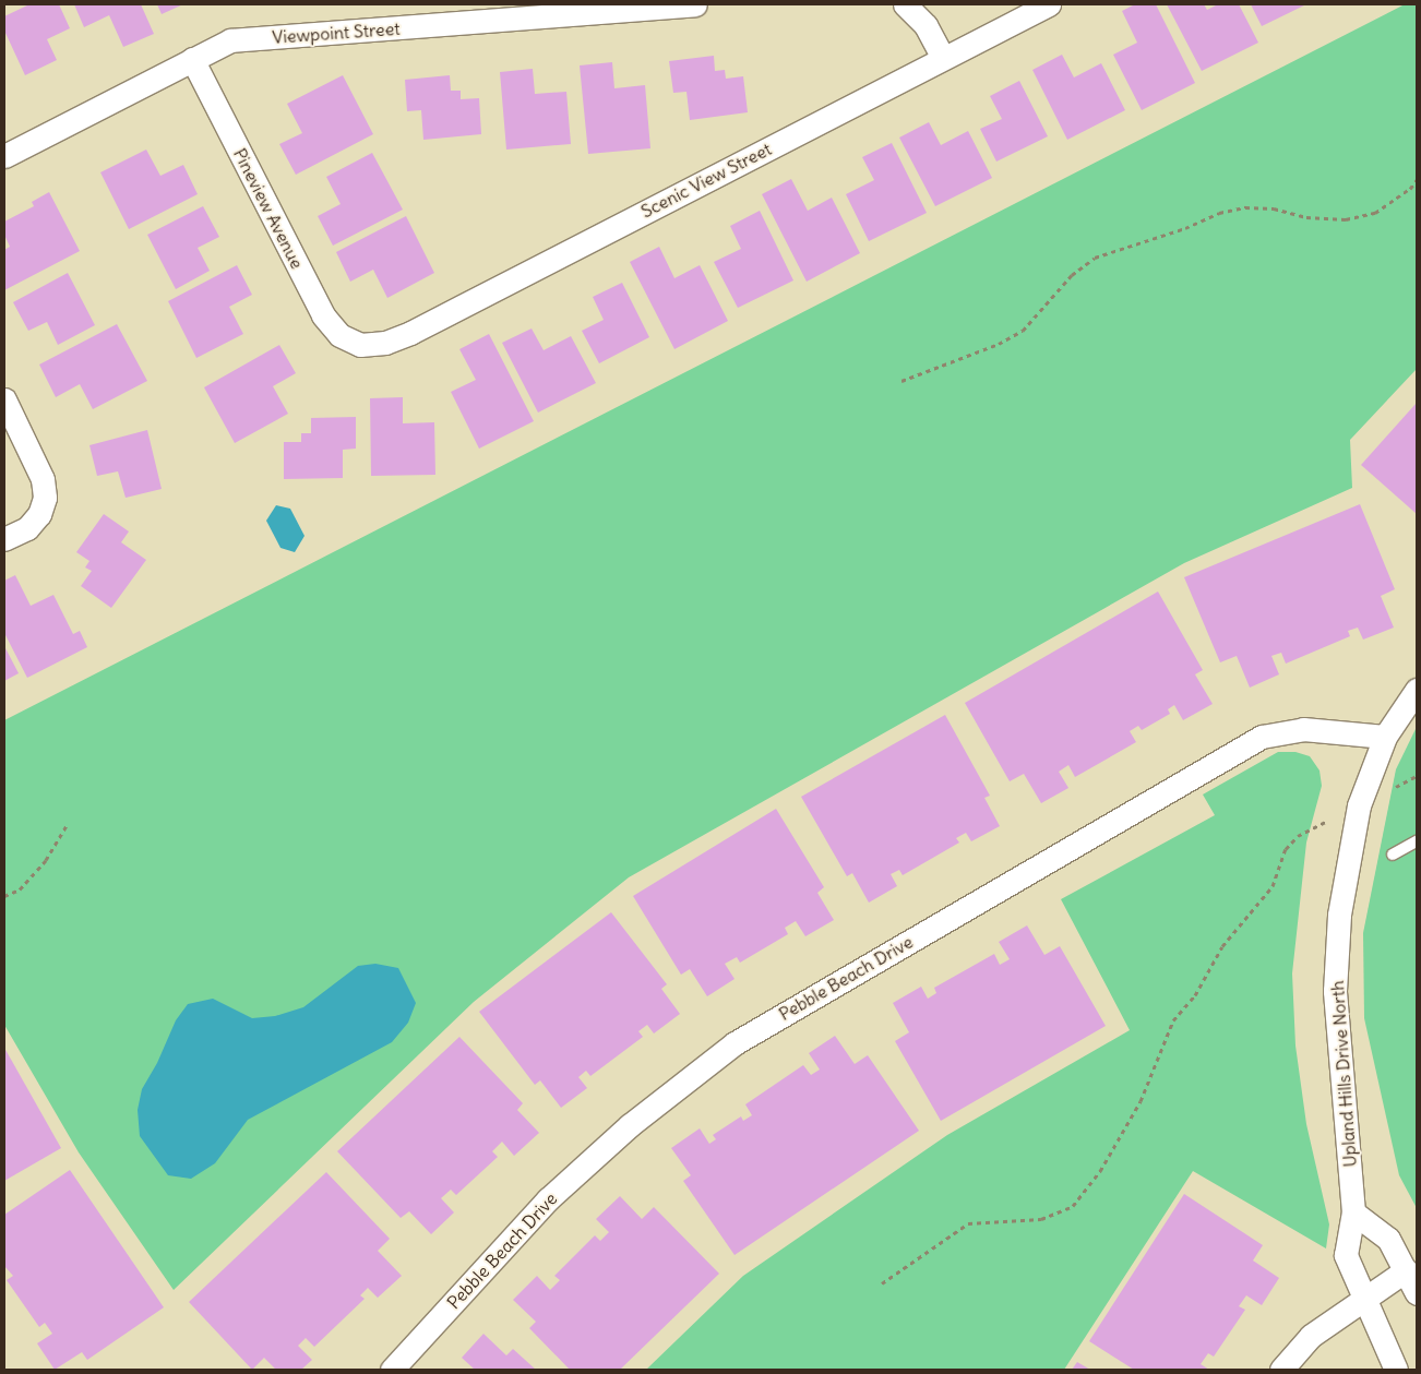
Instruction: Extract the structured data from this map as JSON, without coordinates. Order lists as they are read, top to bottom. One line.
{"streets":{"street":["Viewpoint Street","Scenic View Street","Pineview Avenue","Pebble Beach Drive","Upland Hills Drive North"]},"crossings":[["Viewpoint Street","Pineview Avenue"],["Scenic View Street","Pineview Avenue"],["Pebble Beach Drive","Upland Hills Drive North"]]}
